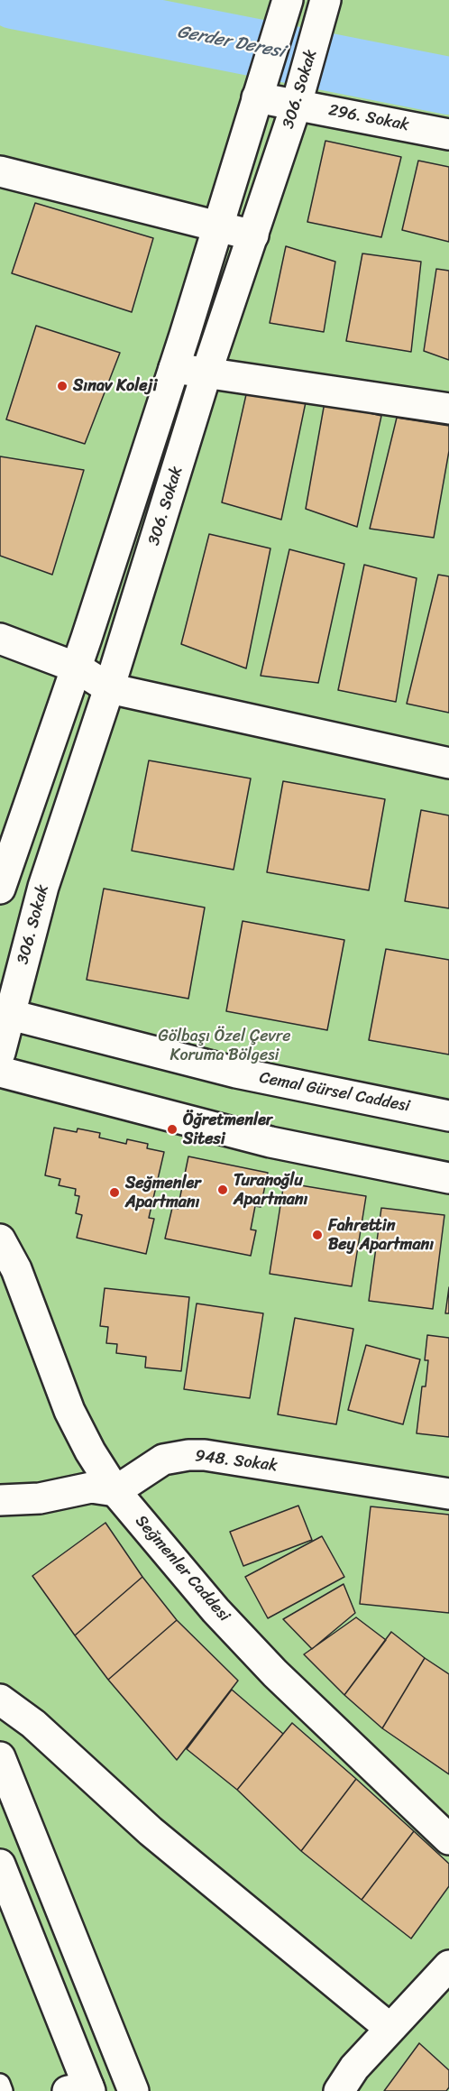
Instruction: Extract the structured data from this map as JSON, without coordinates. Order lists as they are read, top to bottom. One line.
{"streets":{"street":["306. Sokak","296. Sokak","Cemal Gürsel Caddesi","948. Sokak","Seğmenler Caddesi"]},"crossings":[["306. Sokak","296. Sokak"],["306. Sokak","Cemal Gürsel Caddesi"],["948. Sokak","Seğmenler Caddesi"]],"water":["Gerder Deresi"],"parks":["Gölbaşı Özel Çevre Koruma Bölgesi"],"places":["Sınav Koleji","Öğretmenler Sitesi","Turanoğlu Apartmanı","Seğmenler Apartmanı","Fahrettin Bey Apartmanı"]}
